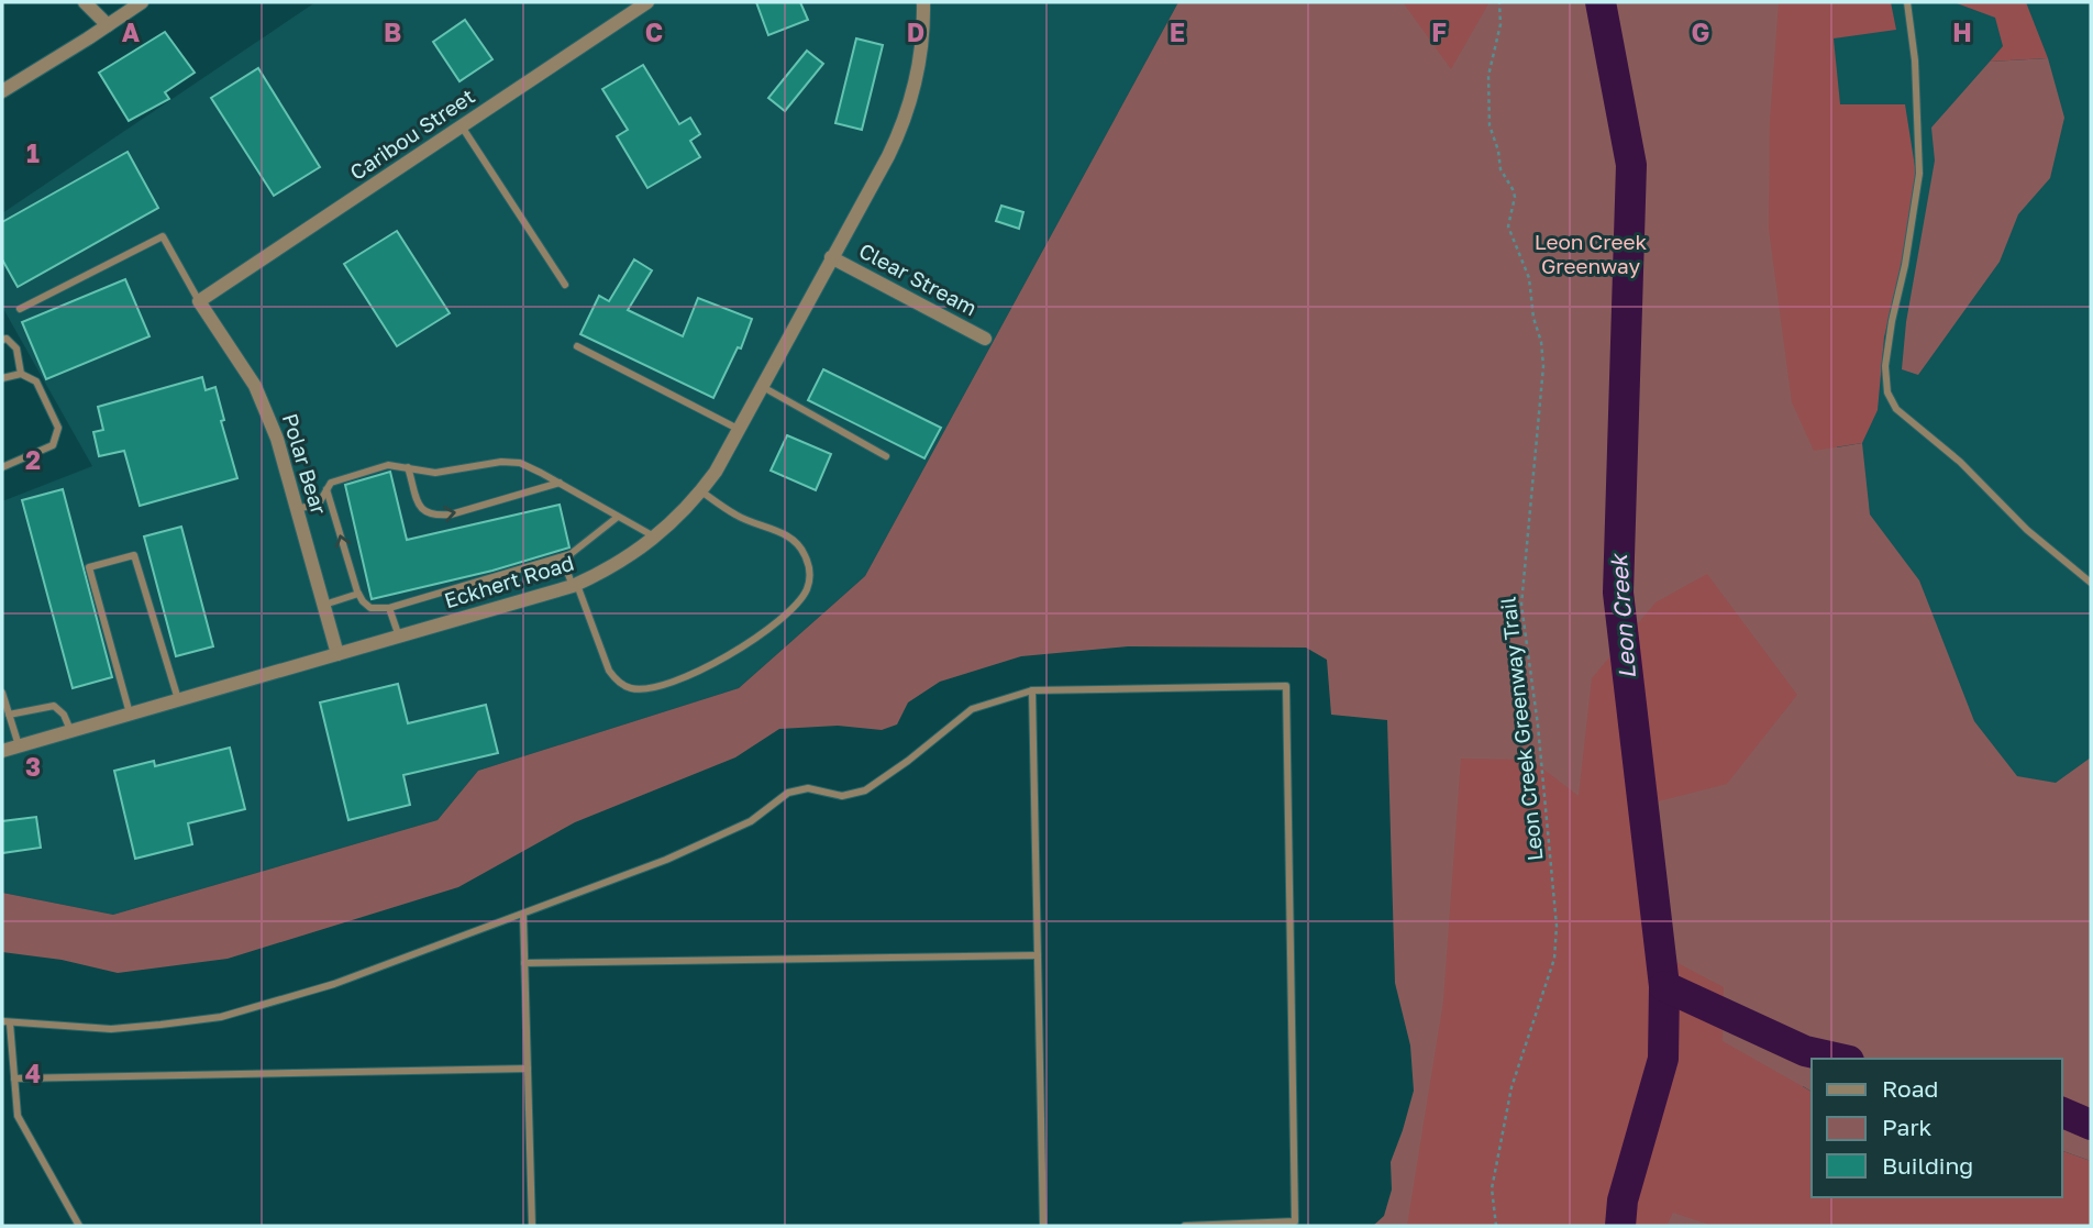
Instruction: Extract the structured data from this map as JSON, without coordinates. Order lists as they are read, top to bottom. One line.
{"streets":{"street":["Caribou Street","Clear Stream","Polar Bear","Eckhert Road"],"path":["Leon Creek Greenway Trail"]},"crossings":[["Caribou Street","Polar Bear"],["Clear Stream","Eckhert Road"],["Polar Bear","Eckhert Road"]],"water":["Leon Creek"],"parks":["Leon Creek Greenway"],"legend":["Road","Park","Building"],"grid":{"columns":["A","B","C","D","E","F","G","H"],"rows":["1","2","3","4"]}}
